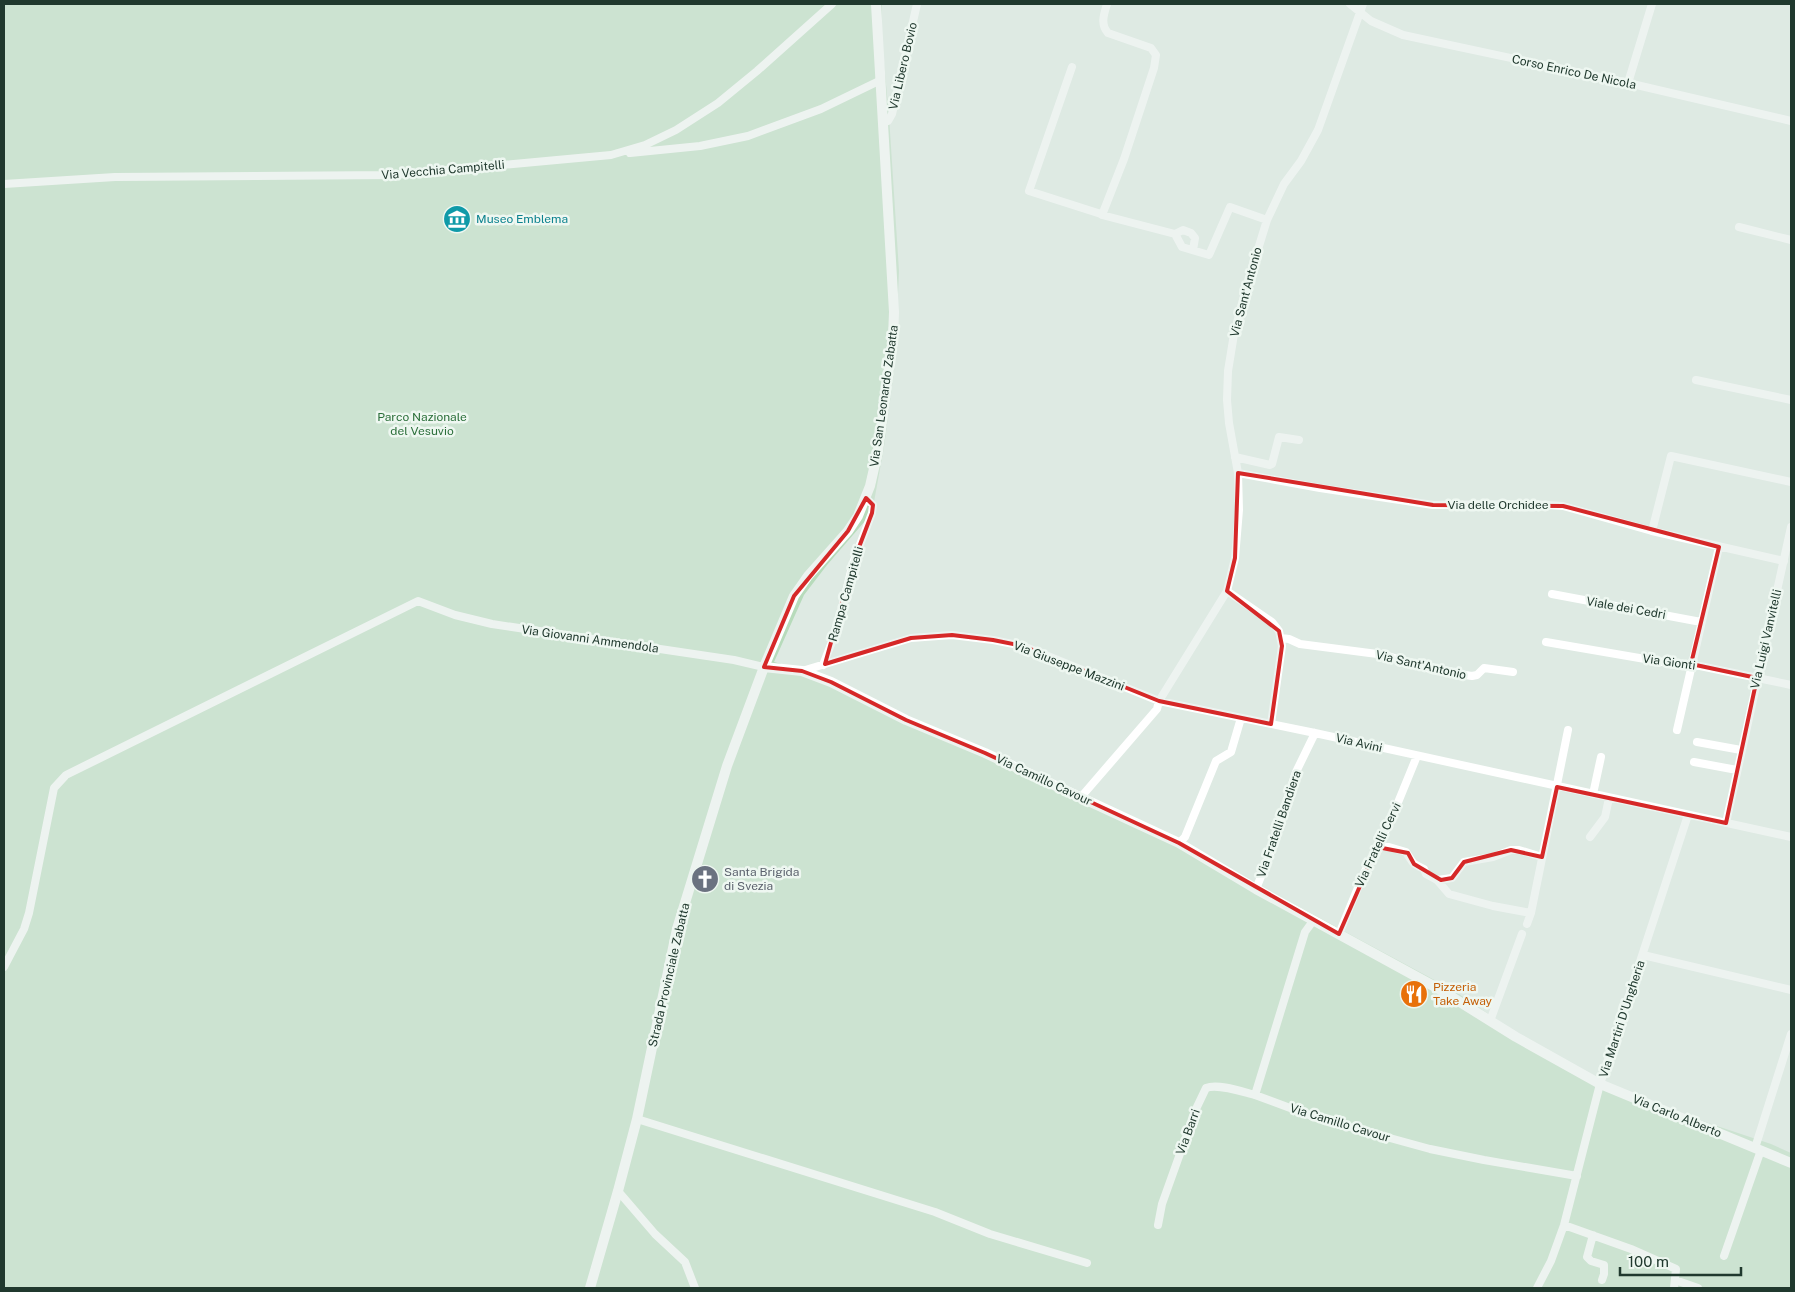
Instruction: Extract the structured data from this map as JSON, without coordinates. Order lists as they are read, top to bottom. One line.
{"streets":{"street":["Via Libero Bovio","Corso Enrico De Nicola","Via Vecchia Campitelli","Via Sant'Antonio","Via San Leonardo Zabatta","Via delle Orchidee","Rampa Campitelli","Viale dei Cedri","Via Giovanni Ammendola","Via Luigi Vanvitelli","Via Gionti","Via Giuseppe Mazzini","Via Avini","Via Camillo Cavour","Via Fratelli Bandiera","Via Fratelli Cervi","Strada Provinciale Zabatta","Via Martiri D'Ungheria","Via Carlo Alberto","Via Barri"]},"crossings":[["Via Libero Bovio","Via San Leonardo Zabatta"],["Corso Enrico De Nicola","Via Sant'Antonio"],["Via Sant'Antonio","Via delle Orchidee"],["Via Sant'Antonio","Via Giuseppe Mazzini"],["Via Sant'Antonio","Via Avini"],["Via Sant'Antonio","Via Camillo Cavour"],["Via San Leonardo Zabatta","Rampa Campitelli"],["Via San Leonardo Zabatta","Via Giovanni Ammendola"],["Via San Leonardo Zabatta","Via Camillo Cavour"],["Via San Leonardo Zabatta","Strada Provinciale Zabatta"],["Via delle Orchidee","Via Luigi Vanvitelli"],["Rampa Campitelli","Via Giuseppe Mazzini"],["Via Giovanni Ammendola","Via Camillo Cavour"],["Via Giovanni Ammendola","Strada Provinciale Zabatta"],["Via Luigi Vanvitelli","Via Gionti"],["Via Luigi Vanvitelli","Via Avini"],["Via Giuseppe Mazzini","Via Avini"],["Via Giuseppe Mazzini","Via Camillo Cavour"],["Via Avini","Via Fratelli Bandiera"],["Via Avini","Via Fratelli Cervi"],["Via Avini","Via Martiri D'Ungheria"],["Via Camillo Cavour","Via Fratelli Bandiera"],["Via Camillo Cavour","Via Fratelli Cervi"],["Via Camillo Cavour","Strada Provinciale Zabatta"],["Via Camillo Cavour","Via Martiri D'Ungheria"],["Via Camillo Cavour","Via Carlo Alberto"],["Via Camillo Cavour","Via Barri"],["Via Martiri D'Ungheria","Via Carlo Alberto"]],"parks":["Parco Nazionale del Vesuvio"],"places":{"museum":["Museo Emblema"],"church":["Santa Brigida di Svezia"],"restaurant":["Pizzeria Take Away"]},"scale_bar":"100 m"}
